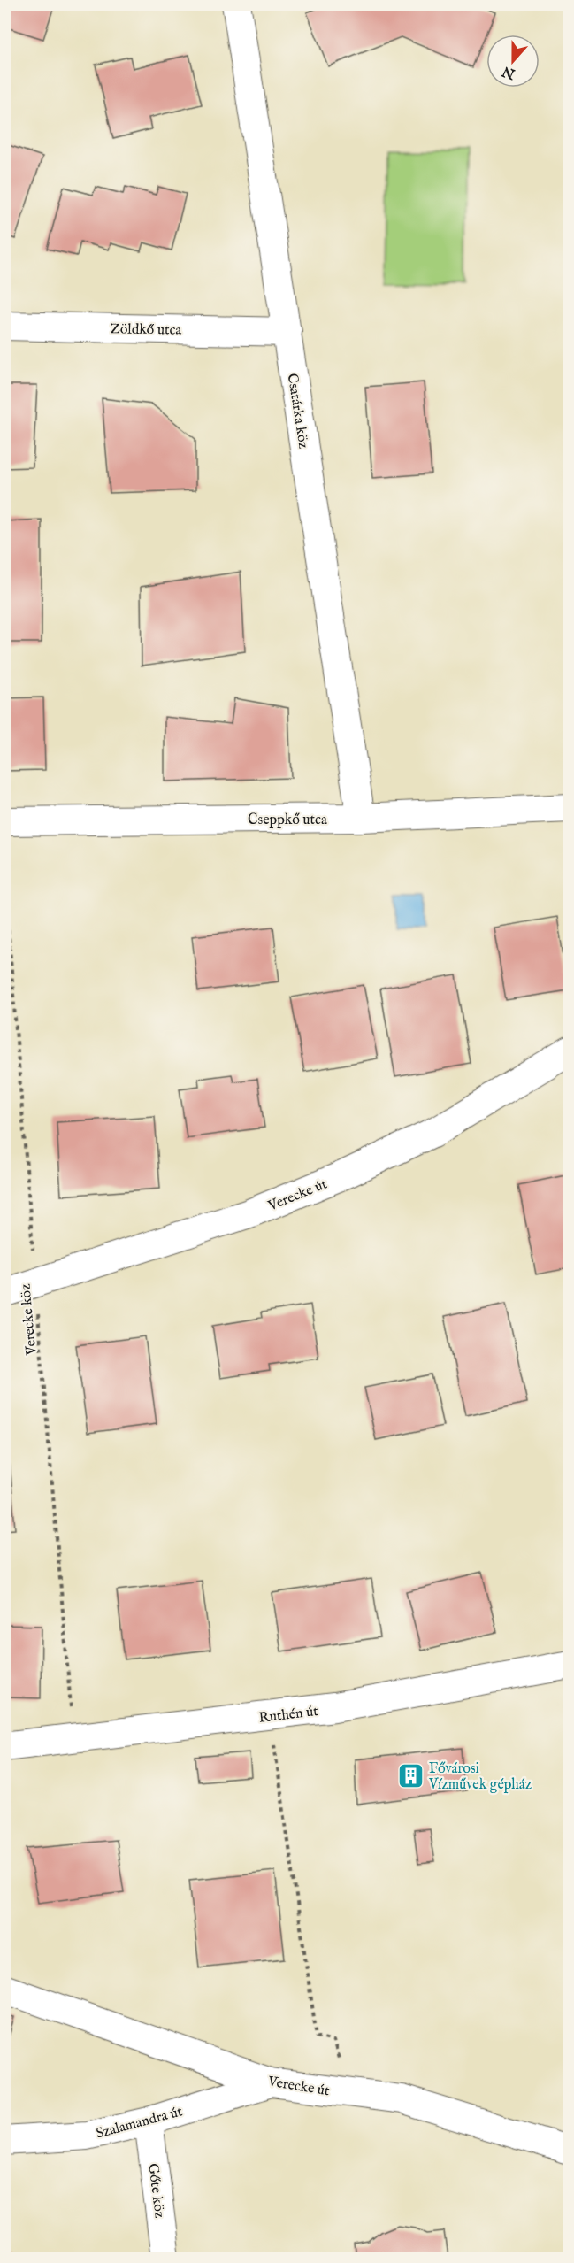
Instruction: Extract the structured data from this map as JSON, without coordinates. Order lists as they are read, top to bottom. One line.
{"streets":{"street":["Zöldkő utca","Csatárka köz","Cseppkő utca","Verecke út","Ruthén út","Szalamandra út","Gőte köz"],"path":["Verecke köz"]},"crossings":[["Zöldkő utca","Csatárka köz"],["Csatárka köz","Cseppkő utca"],["Verecke út","Verecke köz"],["Verecke út","Szalamandra út"],["Verecke köz","Ruthén út"],["Szalamandra út","Gőte köz"]],"places":{"building":["Fővárosi Vízművek gépház"]},"north":"bottom"}
